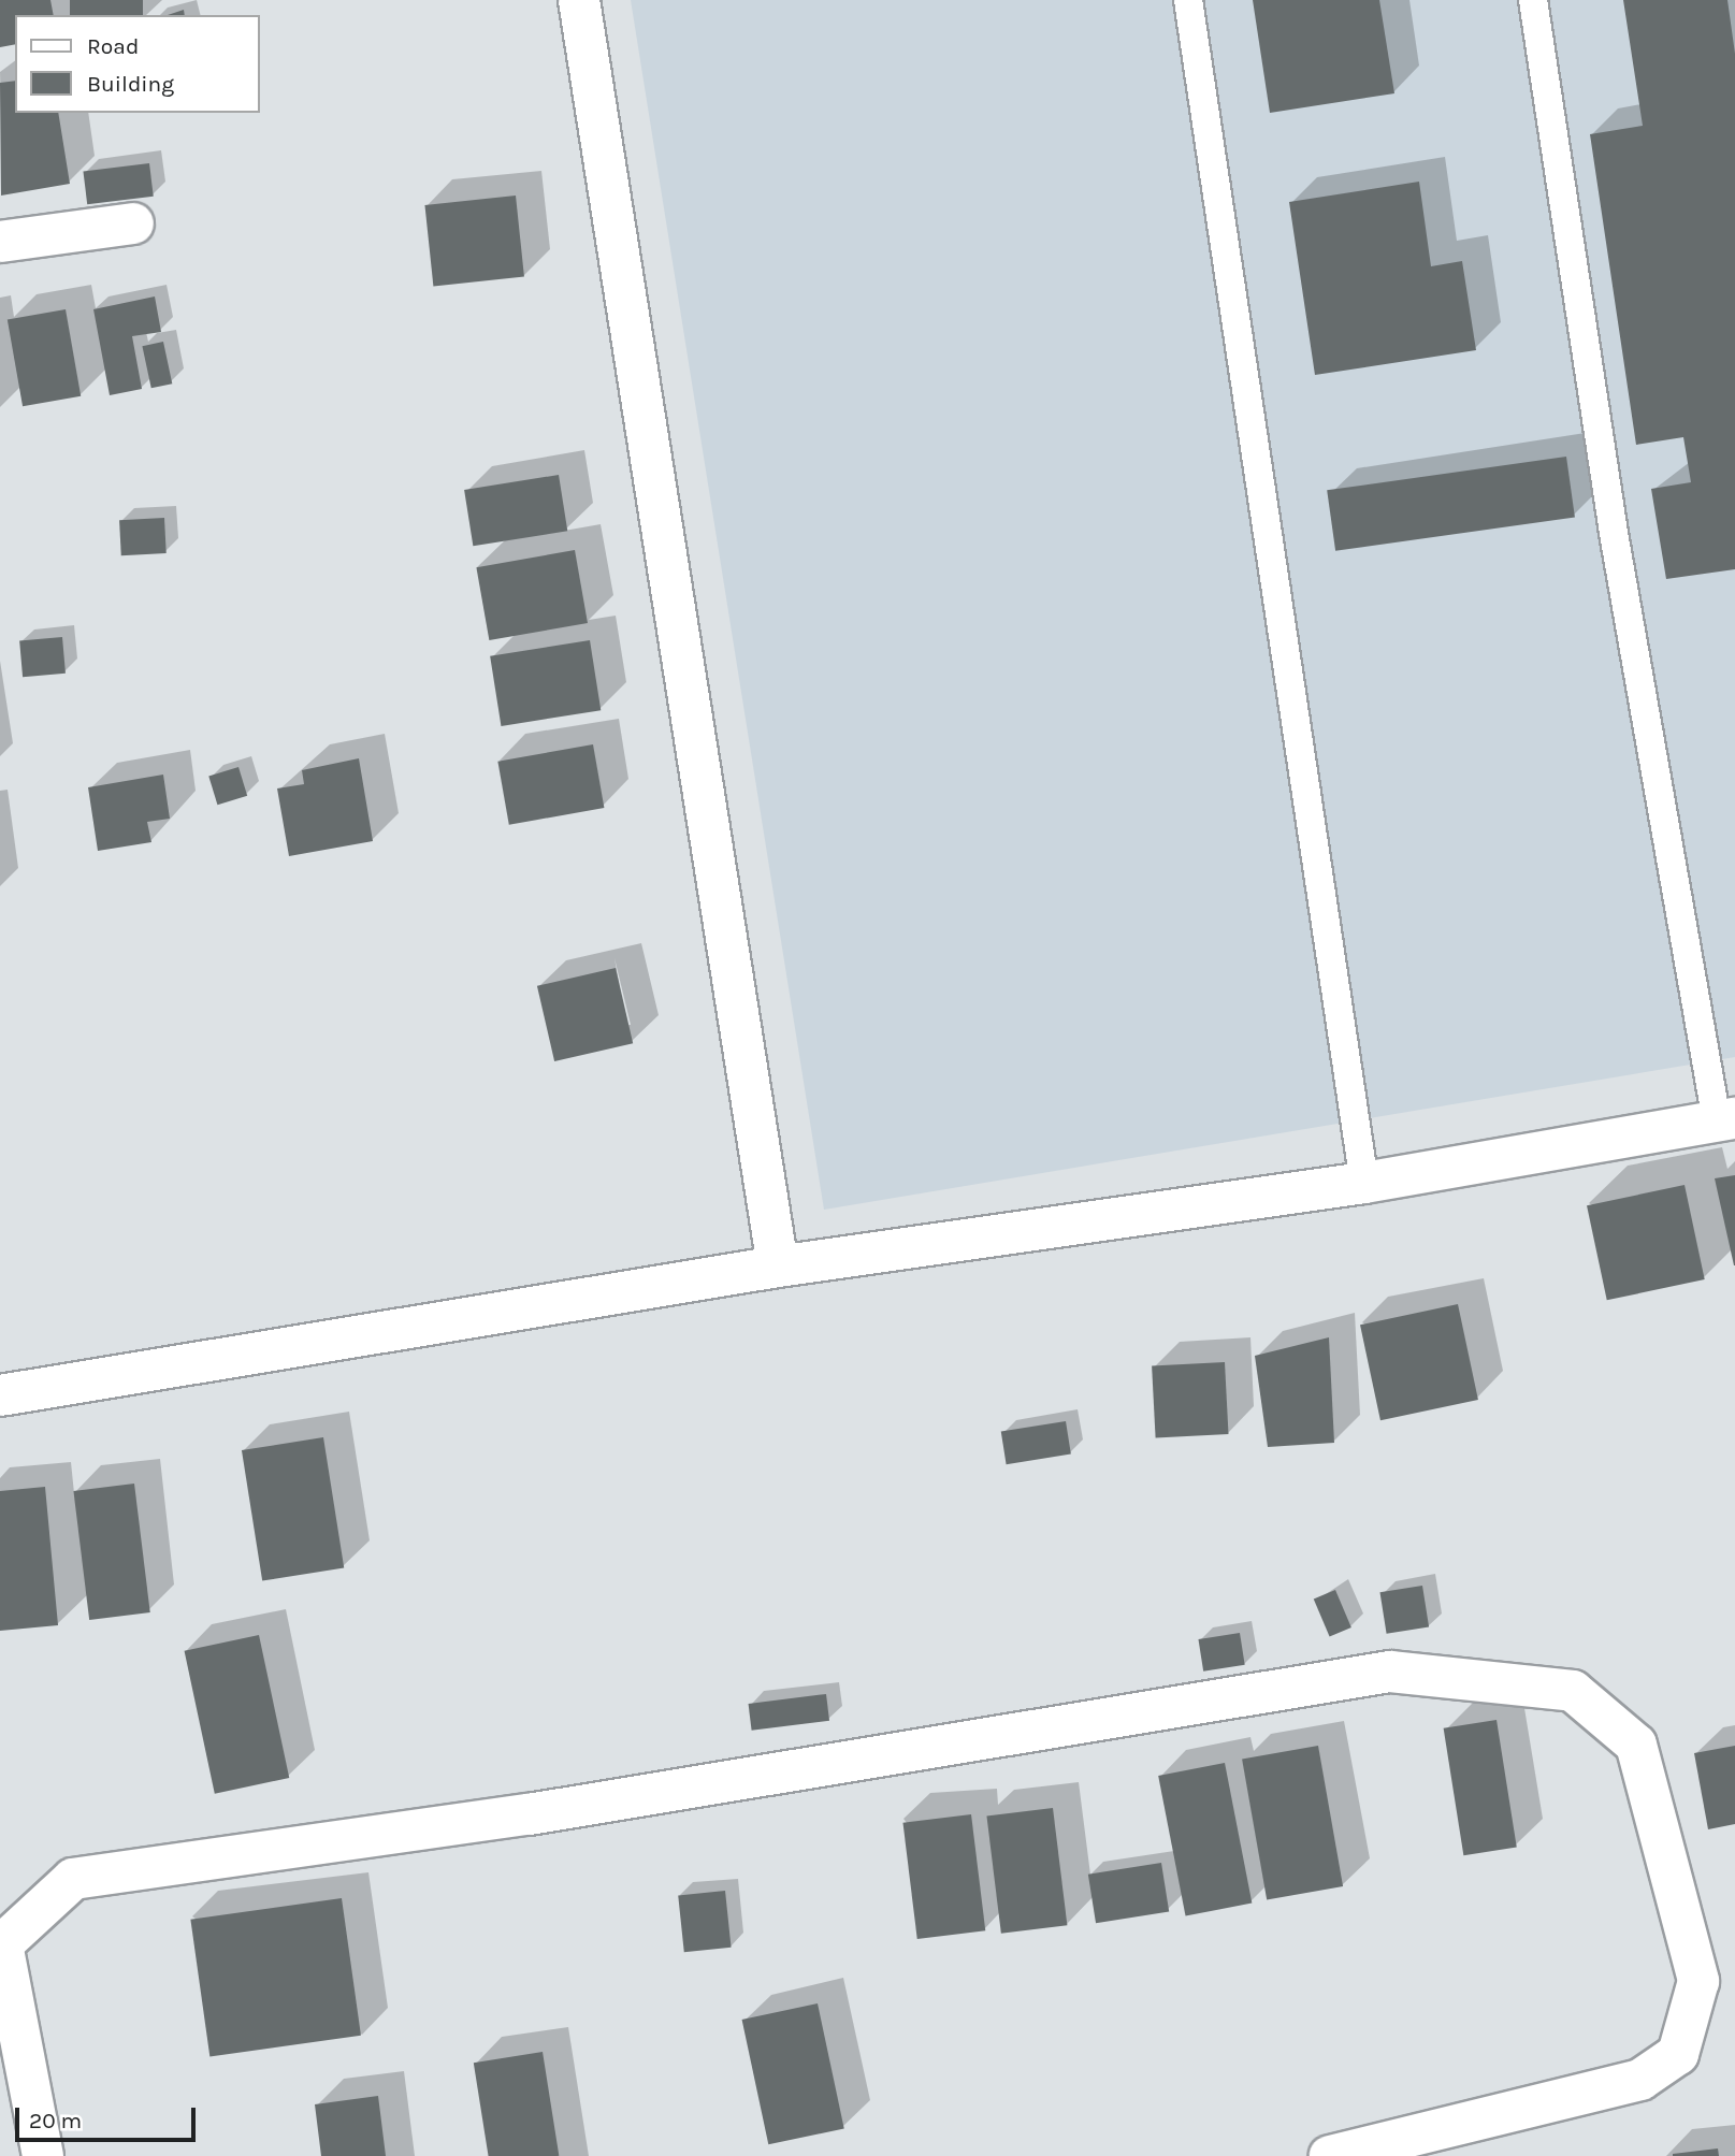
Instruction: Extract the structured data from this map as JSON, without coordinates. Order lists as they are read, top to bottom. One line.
{"legend":["Road","Building"],"scale_bar":"20 m"}
